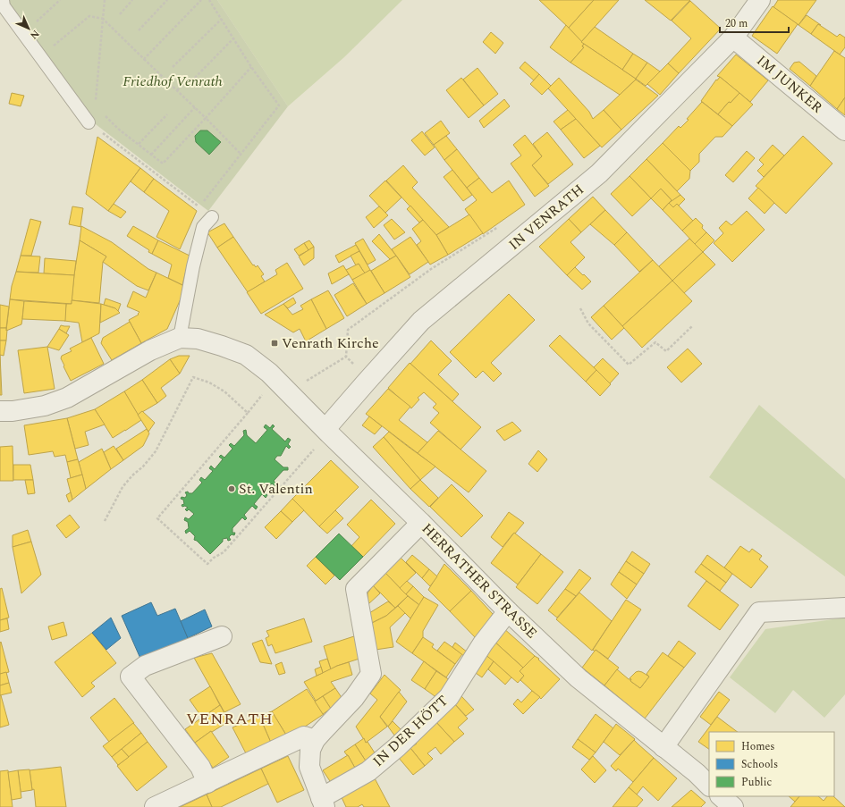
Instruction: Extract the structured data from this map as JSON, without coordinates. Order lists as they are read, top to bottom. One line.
{"streets":{"street":["IM JUNKER","IN VENRATH","HERRATHER STRASSE","IN DER HÖTT"]},"crossings":[["IM JUNKER","IN VENRATH"],["IN VENRATH","HERRATHER STRASSE"],["HERRATHER STRASSE","IN DER HÖTT"]],"districts":["VENRATH"],"parks":["Friedhof Venrath"],"places":{"transit":["Venrath Kirche"],"other":["St. Valentin"]},"legend":["Homes","Schools","Public"],"scale_bar":"20 m","north":"bottom right"}
